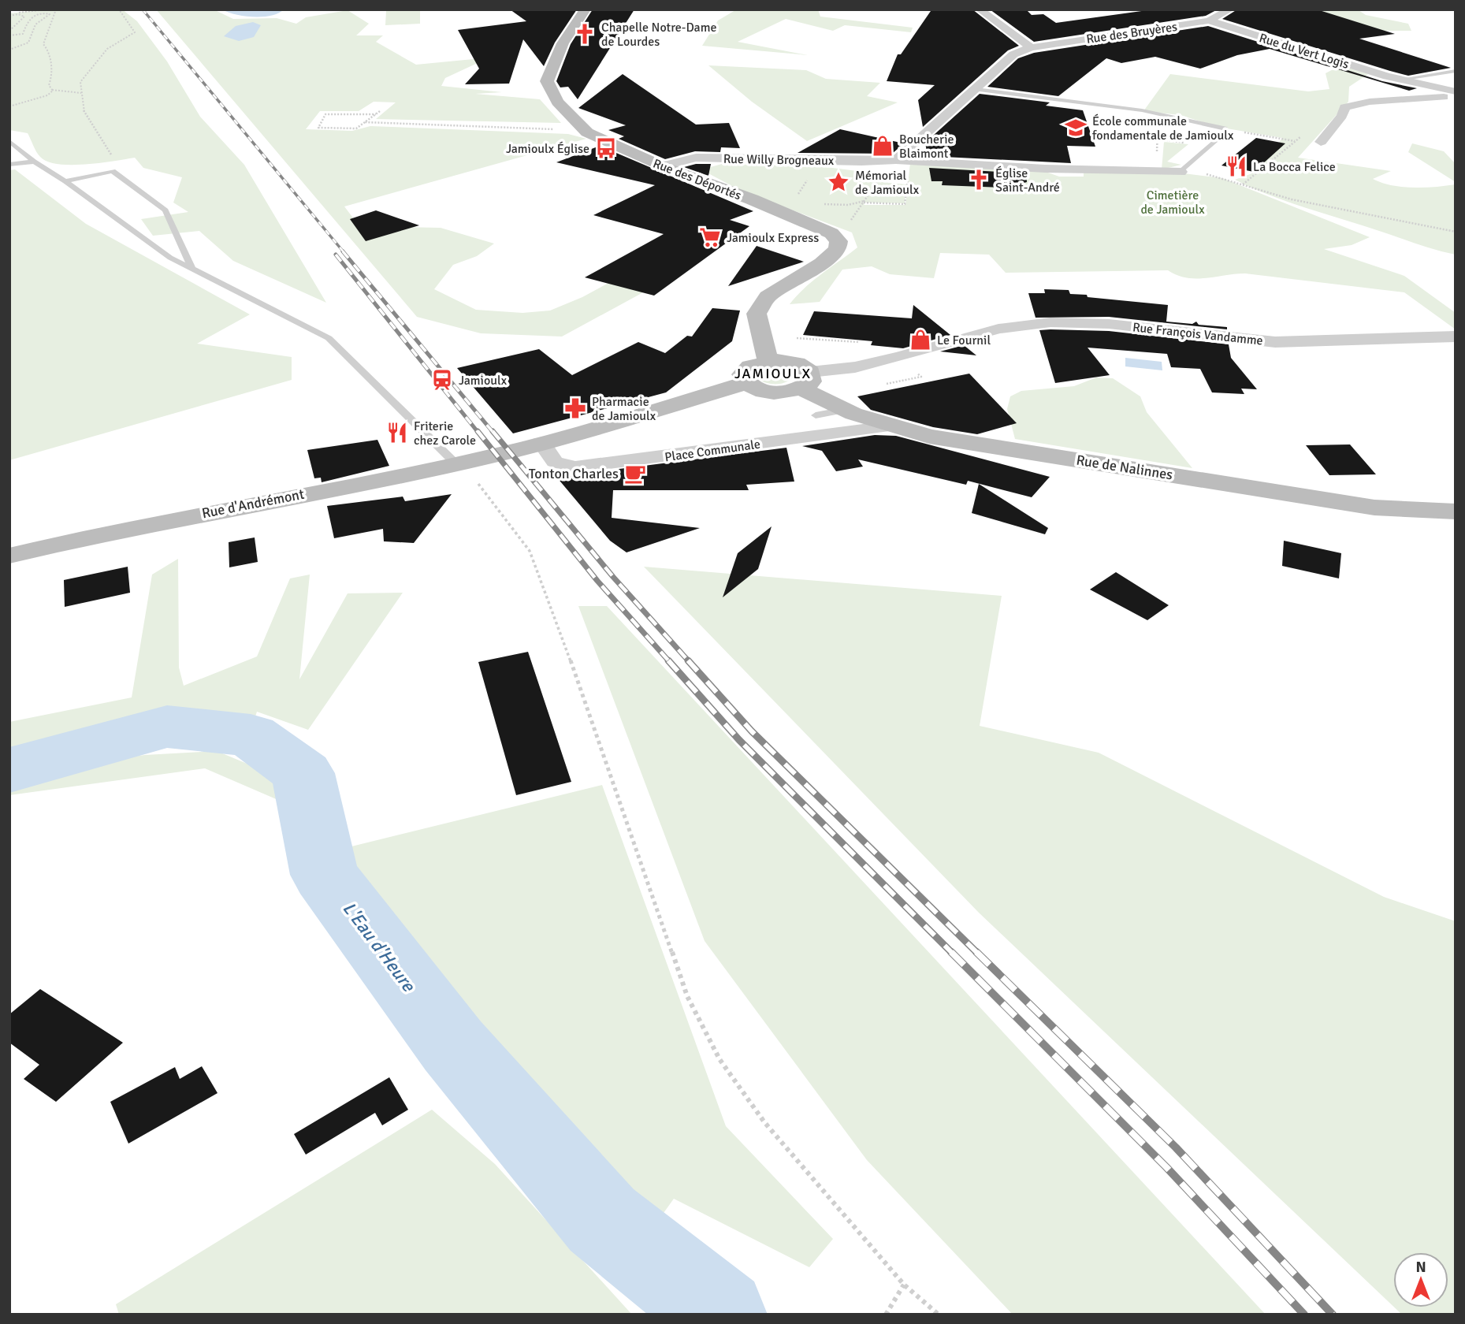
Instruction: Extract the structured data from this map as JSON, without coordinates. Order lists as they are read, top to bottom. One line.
{"streets":{"street":["Rue des Bruyères","Rue du Vert Logis","Rue Willy Brogneaux","Rue des Déportés","Rue François Vandamme","Place Communale","Rue de Nalinnes","Rue d'Andrémont"]},"crossings":[["Rue des Bruyères","Rue du Vert Logis"],["Rue Willy Brogneaux","Rue des Déportés"],["Rue François Vandamme","Rue de Nalinnes"],["Place Communale","Rue de Nalinnes"],["Place Communale","Rue d'Andrémont"]],"districts":["JAMIOULX"],"water":["L'Eau d'Heure"],"parks":["Cimetière de Jamioulx"],"places":{"church":["Chapelle Notre-Dame de Lourdes","Église Saint-André"],"school or university":["École communale fondamentale de Jamioulx"],"shop":["Boucherie Blaimont","Le Fournil"],"bus stop":["Jamioulx Église"],"restaurant":["La Bocca Felice","Friterie chez Carole"],"place":["Mémorial de Jamioulx"],"supermarket":["Jamioulx Express"],"station":["Jamioulx"],"pharmacy":["Pharmacie de Jamioulx"],"cafe":["Tonton Charles"]},"north":"top"}
